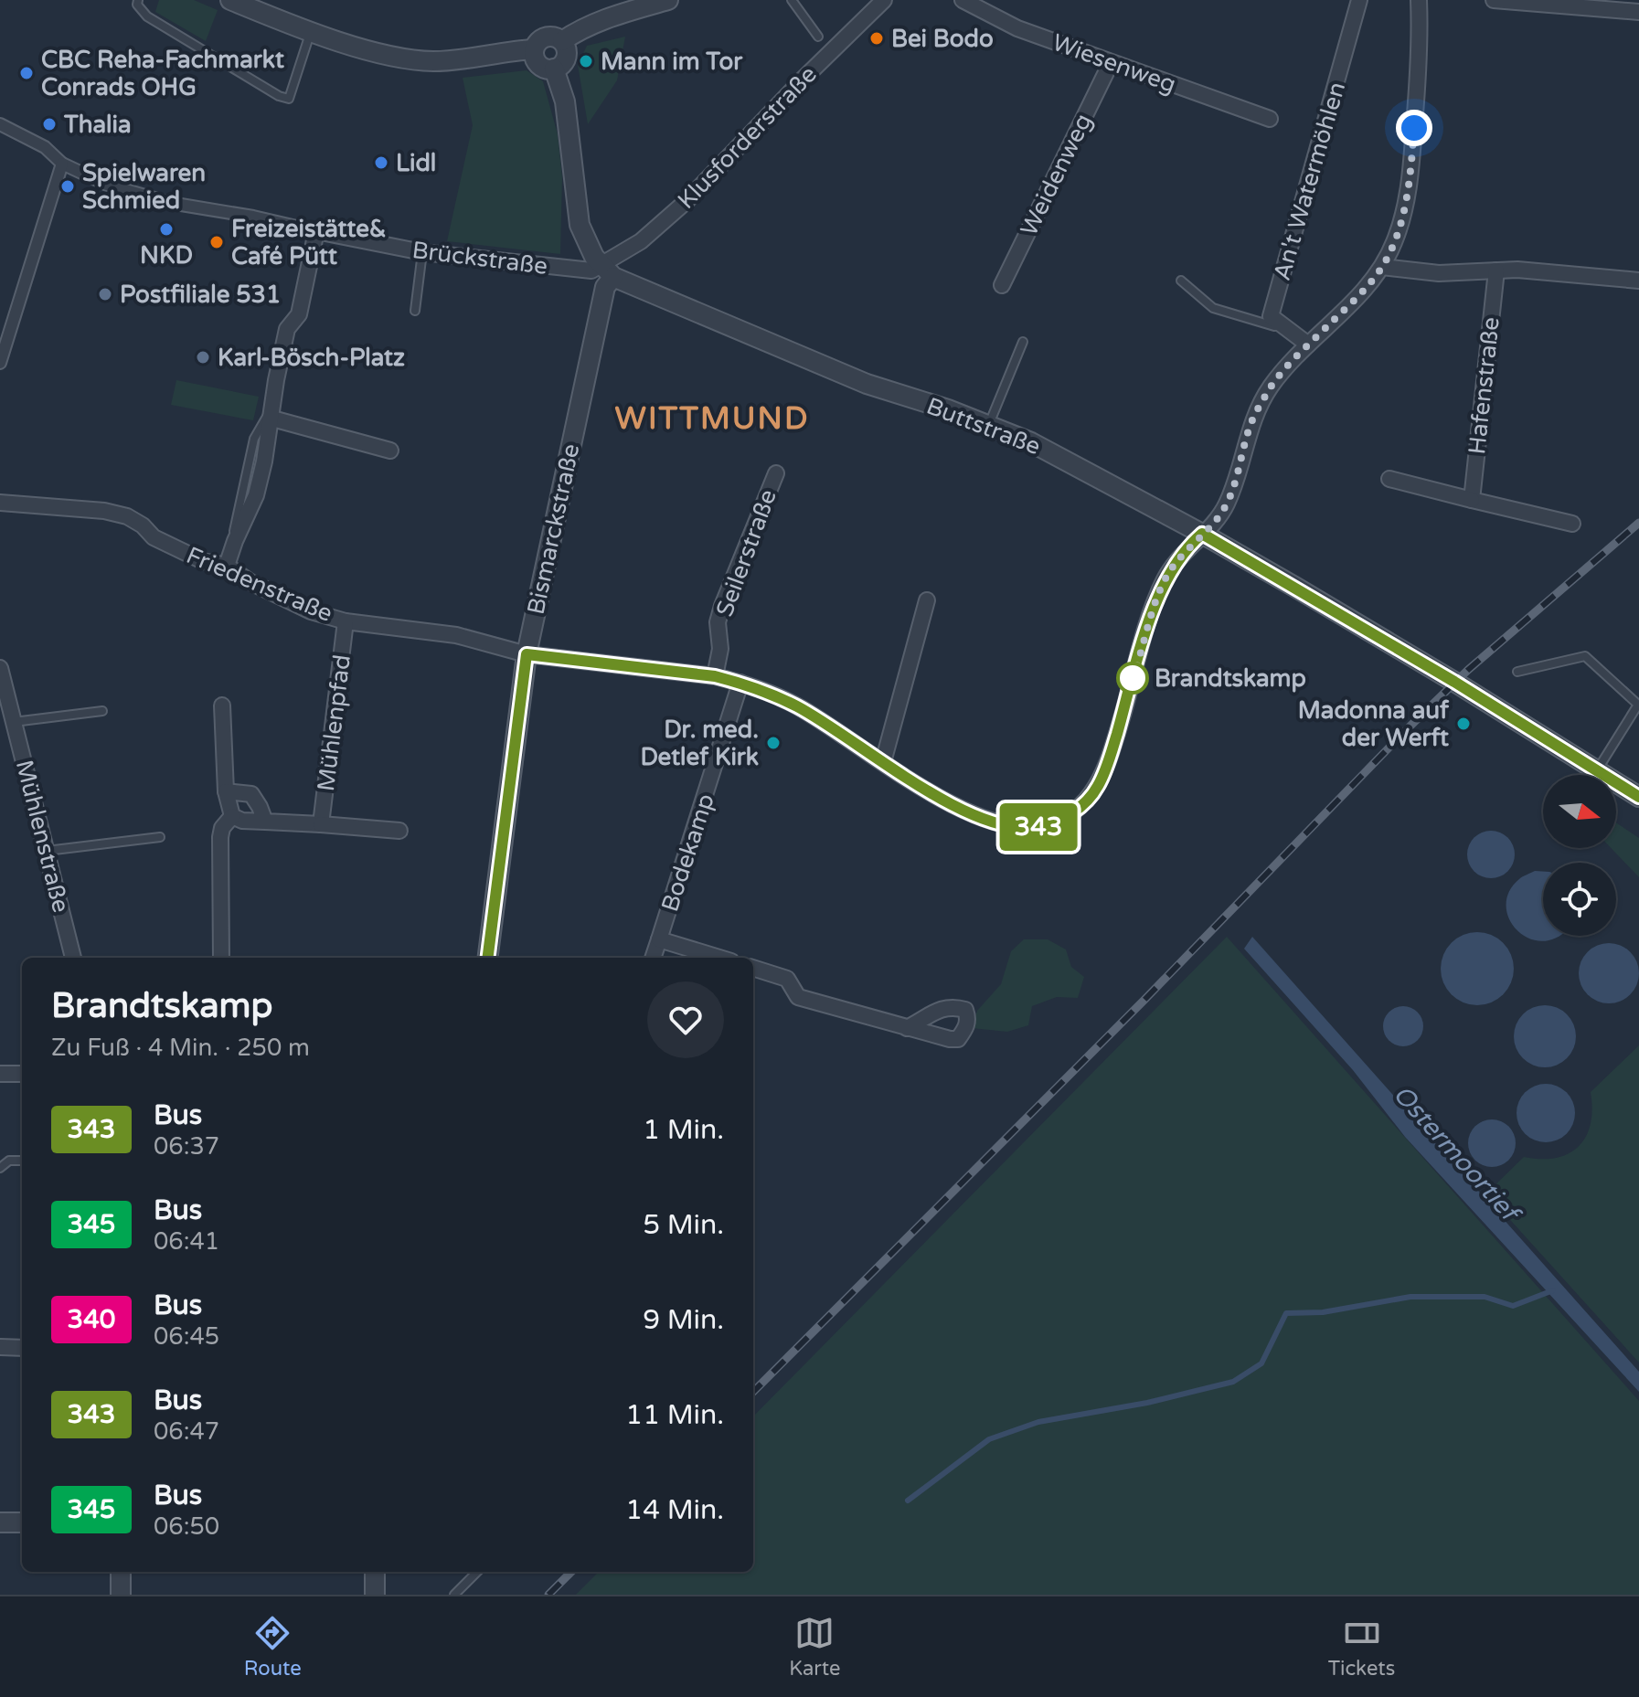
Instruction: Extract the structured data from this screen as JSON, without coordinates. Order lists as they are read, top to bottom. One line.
{"streets":{"street":["Wiesenweg","Klusforderstraße","Weidenweg","An't Watermöhlen","Brückstraße","Hafenstraße","Buttstraße","Bismarckstraße","Seilerstraße","Friedenstraße","Mühlenpfad","Mühlenstraße","Bodekamp"]},"crossings":[["Wiesenweg","Weidenweg"],["Klusforderstraße","Brückstraße"],["Klusforderstraße","Buttstraße"],["Klusforderstraße","Bismarckstraße"],["Brückstraße","Buttstraße"],["Brückstraße","Bismarckstraße"],["Buttstraße","Bismarckstraße"],["Bismarckstraße","Friedenstraße"],["Friedenstraße","Mühlenpfad"]],"districts":["WITTMUND"],"water":["Ostermoortief"],"places":["Bei Bodo","Mann im Tor","CBC Reha-Fachmarkt Conrads OHG","Thalia","Lidl","Spielwaren Schmied","NKD","Freizeistätte& Café Pütt","Postfiliale 531","Karl-Bösch-Platz","Brandtskamp","Madonna auf der Werft","Dr. med. Detlef Kirk"],"lines":["bus line 343"],"north":"right","page":{"on_map":"343","heading":["Brandtskamp","Zu Fuß · 4 Min. · 250 m"],"list":[{"mark":"343","name":"Bus","note":"06:37","value":"1 Min."},{"mark":"345","name":"Bus","note":"06:41","value":"5 Min."},{"mark":"340","name":"Bus","note":"06:45","value":"9 Min."},{"mark":"343","name":"Bus","note":"06:47","value":"11 Min."},{"mark":"345","name":"Bus","note":"06:50","value":"14 Min."}],"tabs":["Route","Karte","Tickets"]}}
